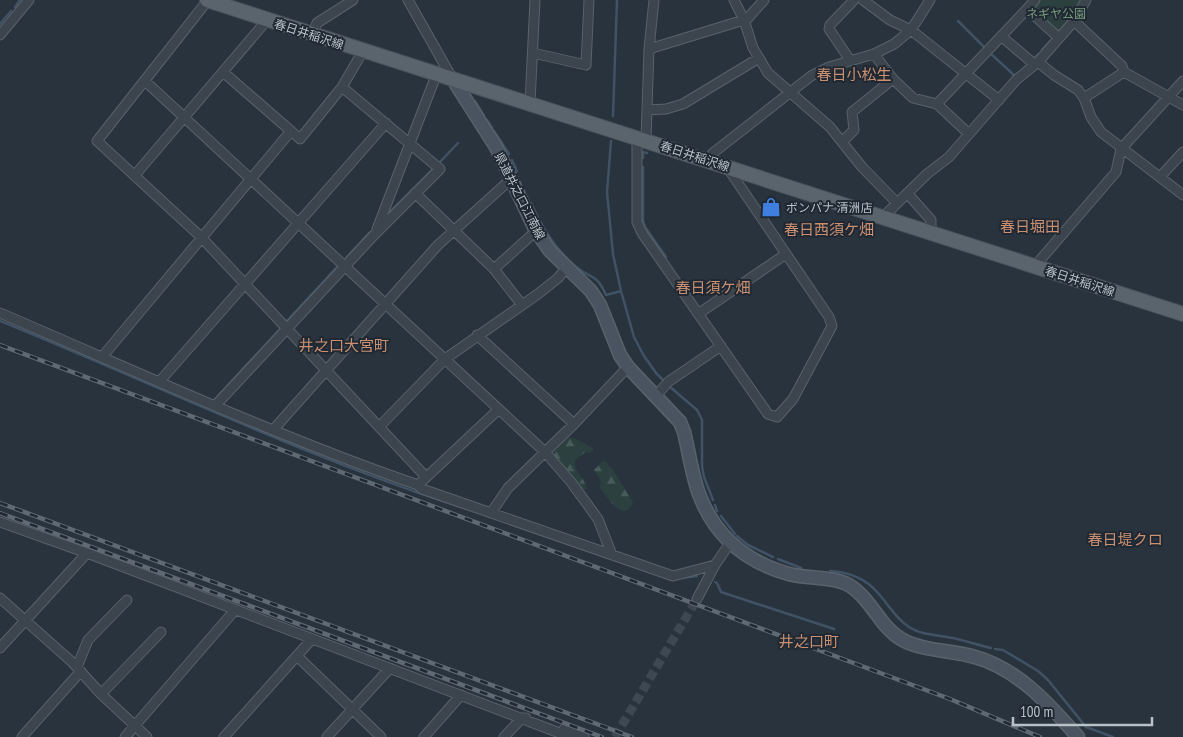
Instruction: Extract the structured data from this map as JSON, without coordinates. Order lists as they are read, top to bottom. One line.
{"streets":{"main road":["春日井稲沢線","県道井之口江南線"]},"crossings":[["春日井稲沢線","県道井之口江南線"]],"districts":["春日小松生","春日堀田","春日西須ケ畑","春日須ケ畑","井之口大宮町","春日堤クロ","井之口町"],"parks":["ネギヤ公園"],"places":{"shop":["ボンパナ 清洲店"]},"scale_bar":"100 m"}
